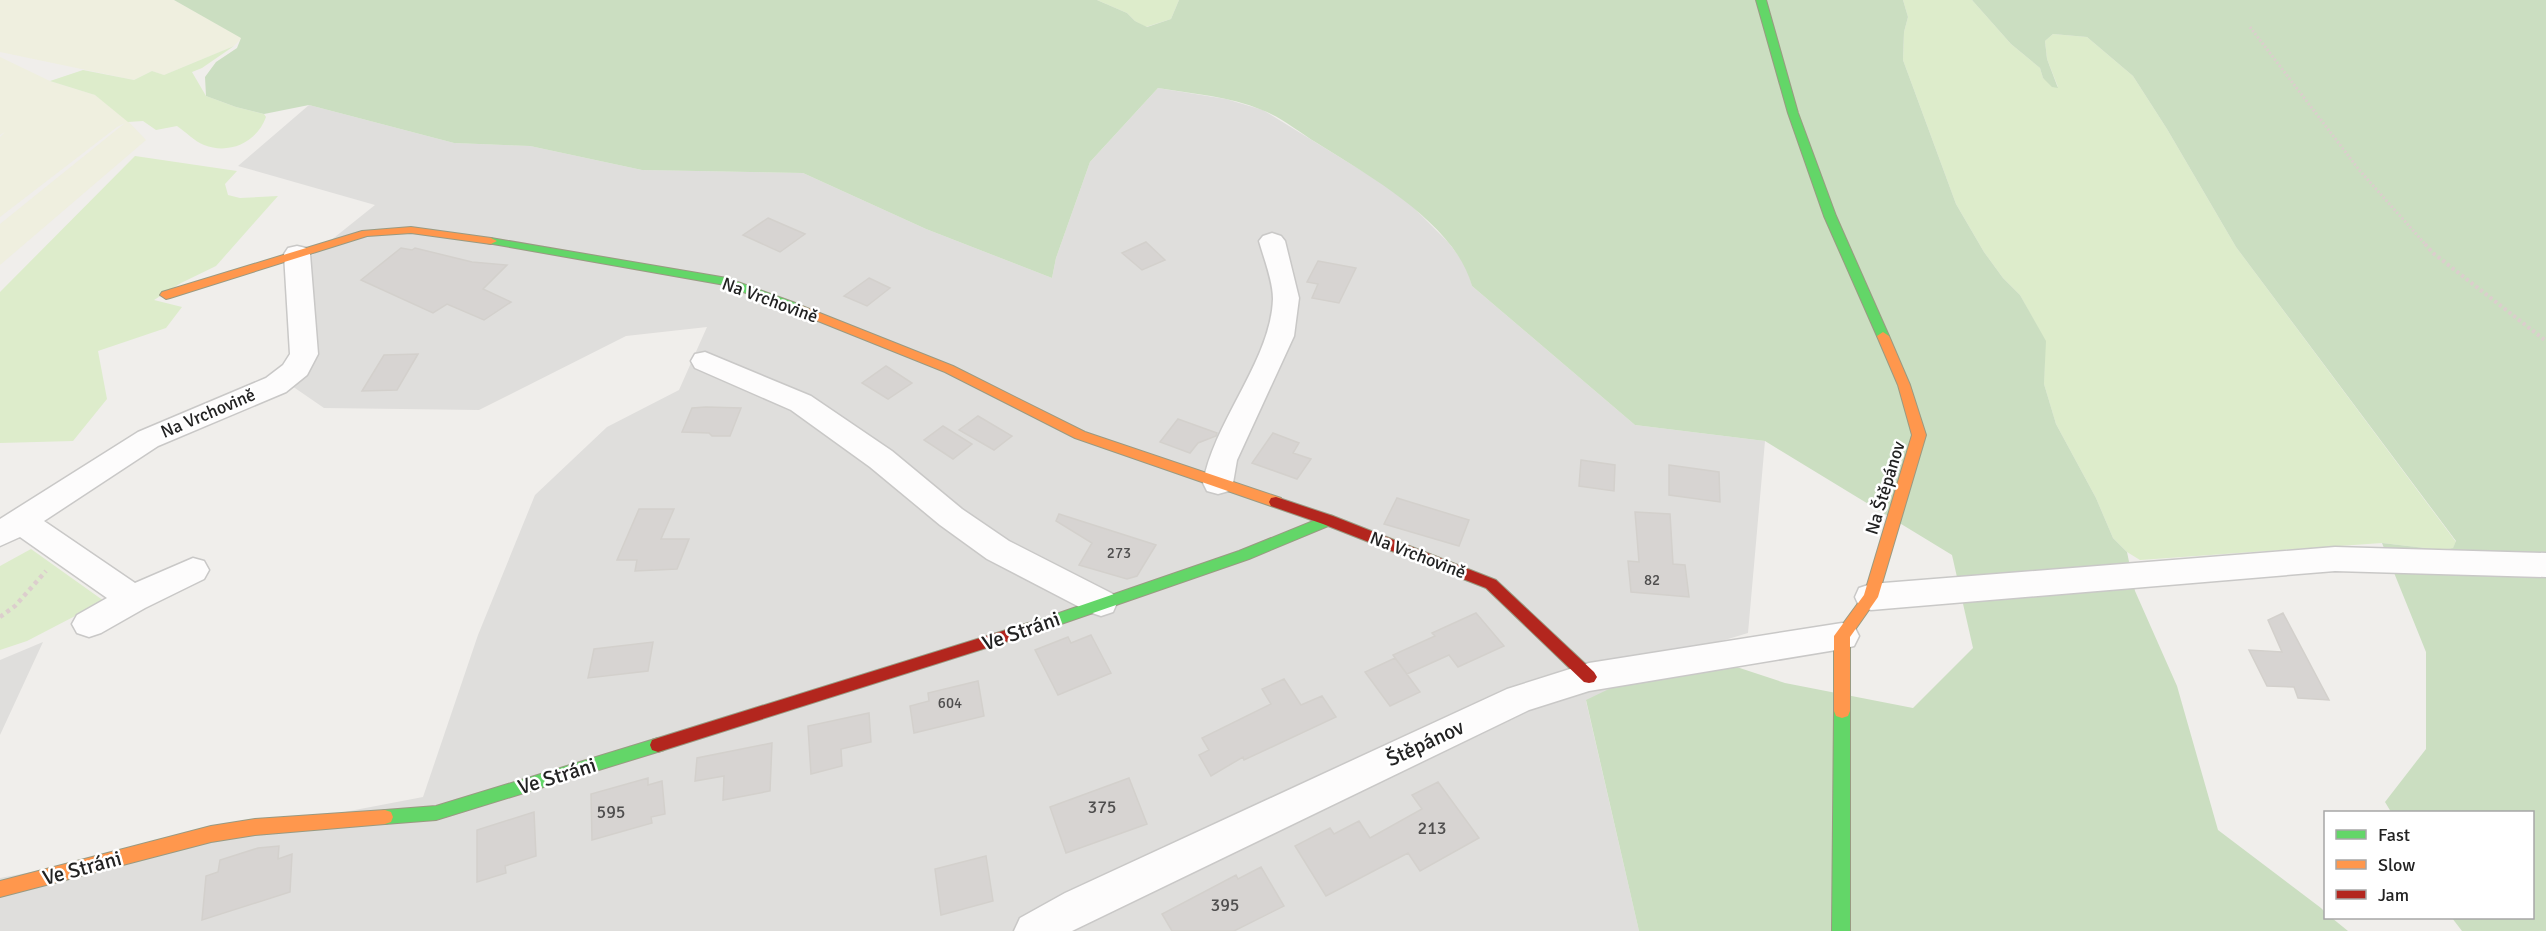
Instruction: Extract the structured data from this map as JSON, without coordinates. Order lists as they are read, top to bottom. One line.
{"streets":{"street":["Na Vrchovině","Na Štěpánov","Ve Stráni","Štěpánov"]},"crossings":[["Na Vrchovině","Ve Stráni"],["Na Vrchovině","Štěpánov"],["Na Štěpánov","Štěpánov"]],"house_numbers":["273","82","604","375","595","213","395"],"legend":["Fast","Slow","Jam"]}
